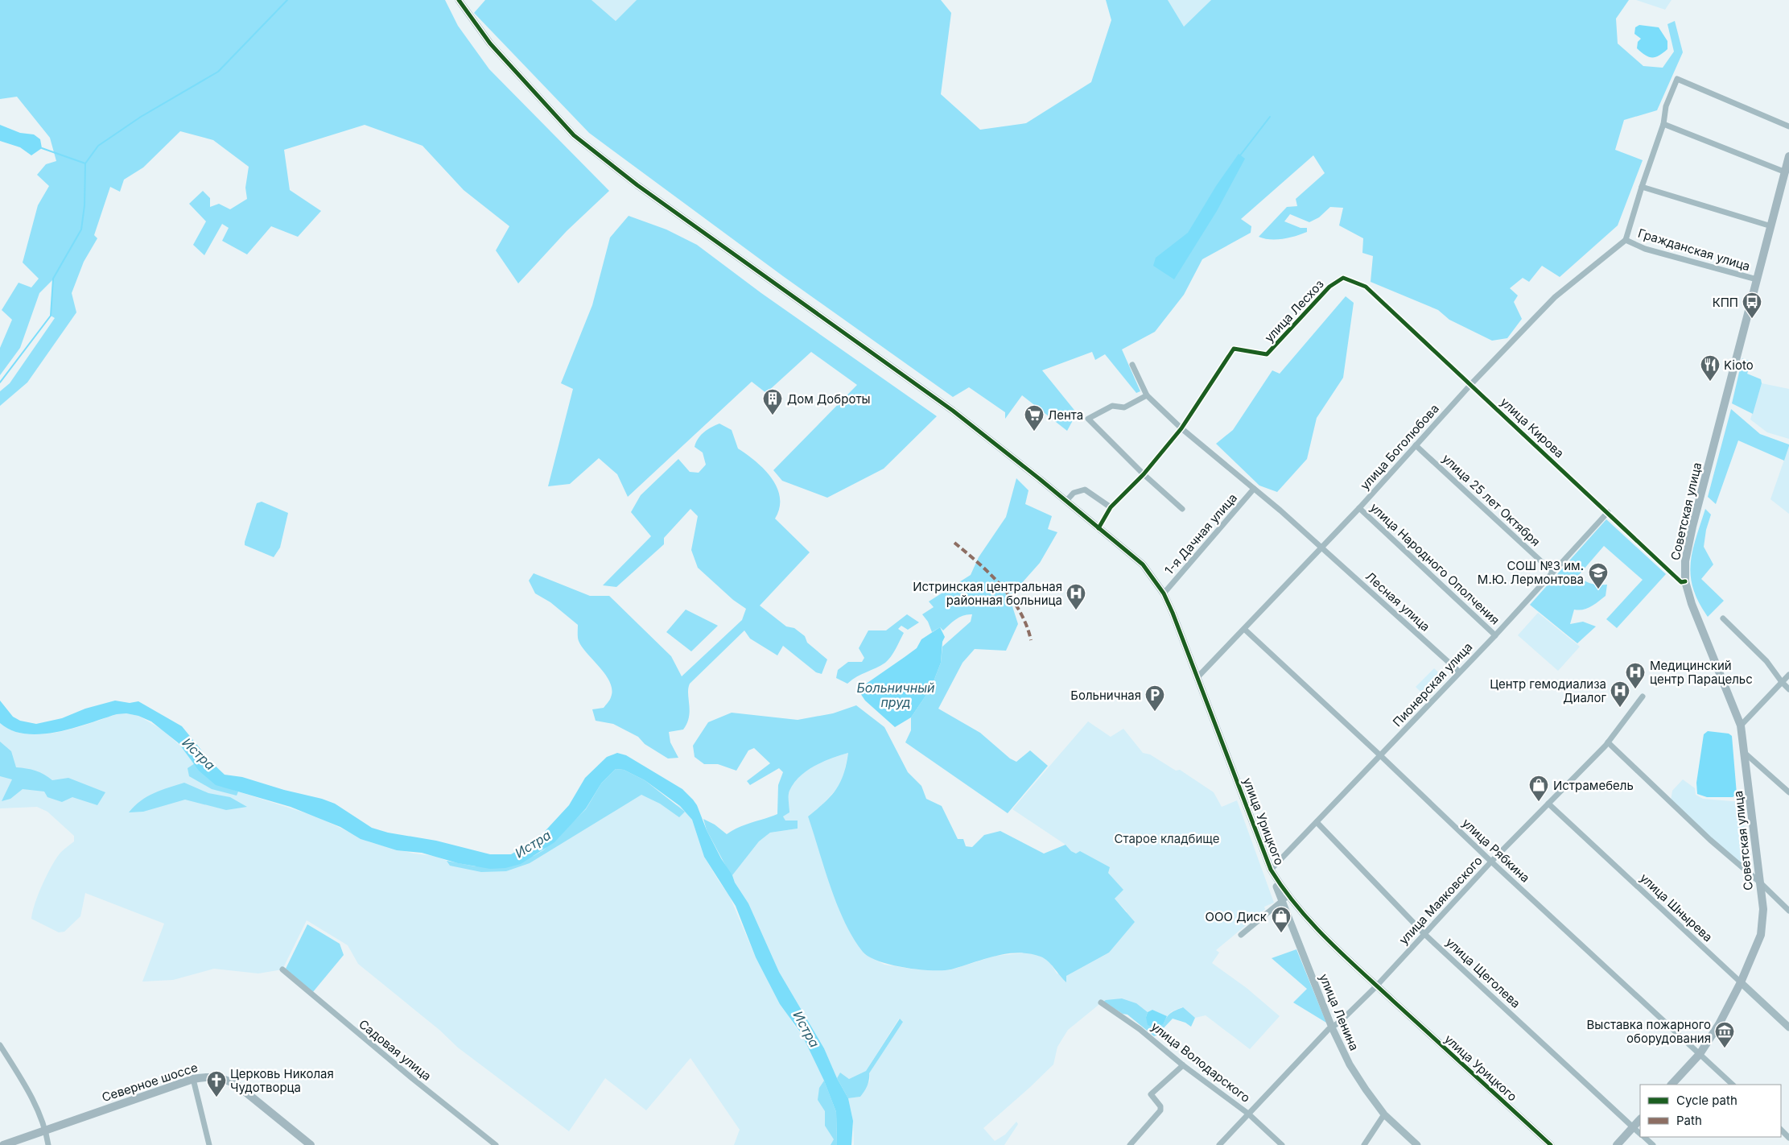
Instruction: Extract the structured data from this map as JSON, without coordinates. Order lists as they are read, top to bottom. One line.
{"streets":{"main road":["Советская улица","Северное шоссе"],"street":["Гражданская улица","улица Лесхоз","улица Кирова","улица Боголюбова","улица 25 лет Октября","1-я Дачная улица","улица Народного Ополчения","Лесная улица","Пионерская улица","улица Урицкого","улица Рябкина","улица Маяковского","улица Шнырева","улица Щеголева","улица Ленина","Садовая улица","улица Володарского"]},"crossings":[["Гражданская улица","улица Боголюбова"],["Гражданская улица","Советская улица"],["улица Лесхоз","улица Кирова"],["улица Лесхоз","Лесная улица"],["улица Кирова","улица Боголюбова"],["улица Кирова","Советская улица"],["улица Кирова","Пионерская улица"],["улица Боголюбова","улица 25 лет Октября"],["улица Боголюбова","улица Народного Ополчения"],["улица Боголюбова","Лесная улица"],["улица Боголюбова","улица Урицкого"],["улица Боголюбова","улица Рябкина"],["улица 25 лет Октября","Пионерская улица"],["Советская улица","улица Рябкина"],["Советская улица","улица Шнырева"],["1-я Дачная улица","Лесная улица"],["1-я Дачная улица","улица Урицкого"],["улица Народного Ополчения","Пионерская улица"],["Лесная улица","Пионерская улица"],["Пионерская улица","улица Урицкого"],["Пионерская улица","улица Рябкина"],["Пионерская улица","улица Щеголева"],["Пионерская улица","улица Ленина"],["улица Урицкого","улица Маяковского"],["улица Урицкого","улица Ленина"],["улица Рябкина","улица Маяковского"],["улица Маяковского","улица Шнырева"],["улица Маяковского","улица Щеголева"],["улица Маяковского","улица Ленина"],["улица Маяковского","улица Володарского"]],"water":["Больничный пруд","Истра"],"parks":["Старое кладбище"],"places":{"bus stop":["КПП"],"restaurant":["Kioto"],"building":["Дом Доброты"],"supermarket":["Лента"],"school or university":["СОШ №3 им. М.Ю. Лермонтова"],"hospital":["Истринская центральная районная больница","Медицинский центр Парацельс","Центр гемодиализа Диалог"],"parking":["Больничная"],"shop":["Истрамебель","ООО Диск"],"museum":["Выставка пожарного оборудования"],"church":["Церковь Николая Чудотворца"]},"legend":["Cycle path","Path"]}
